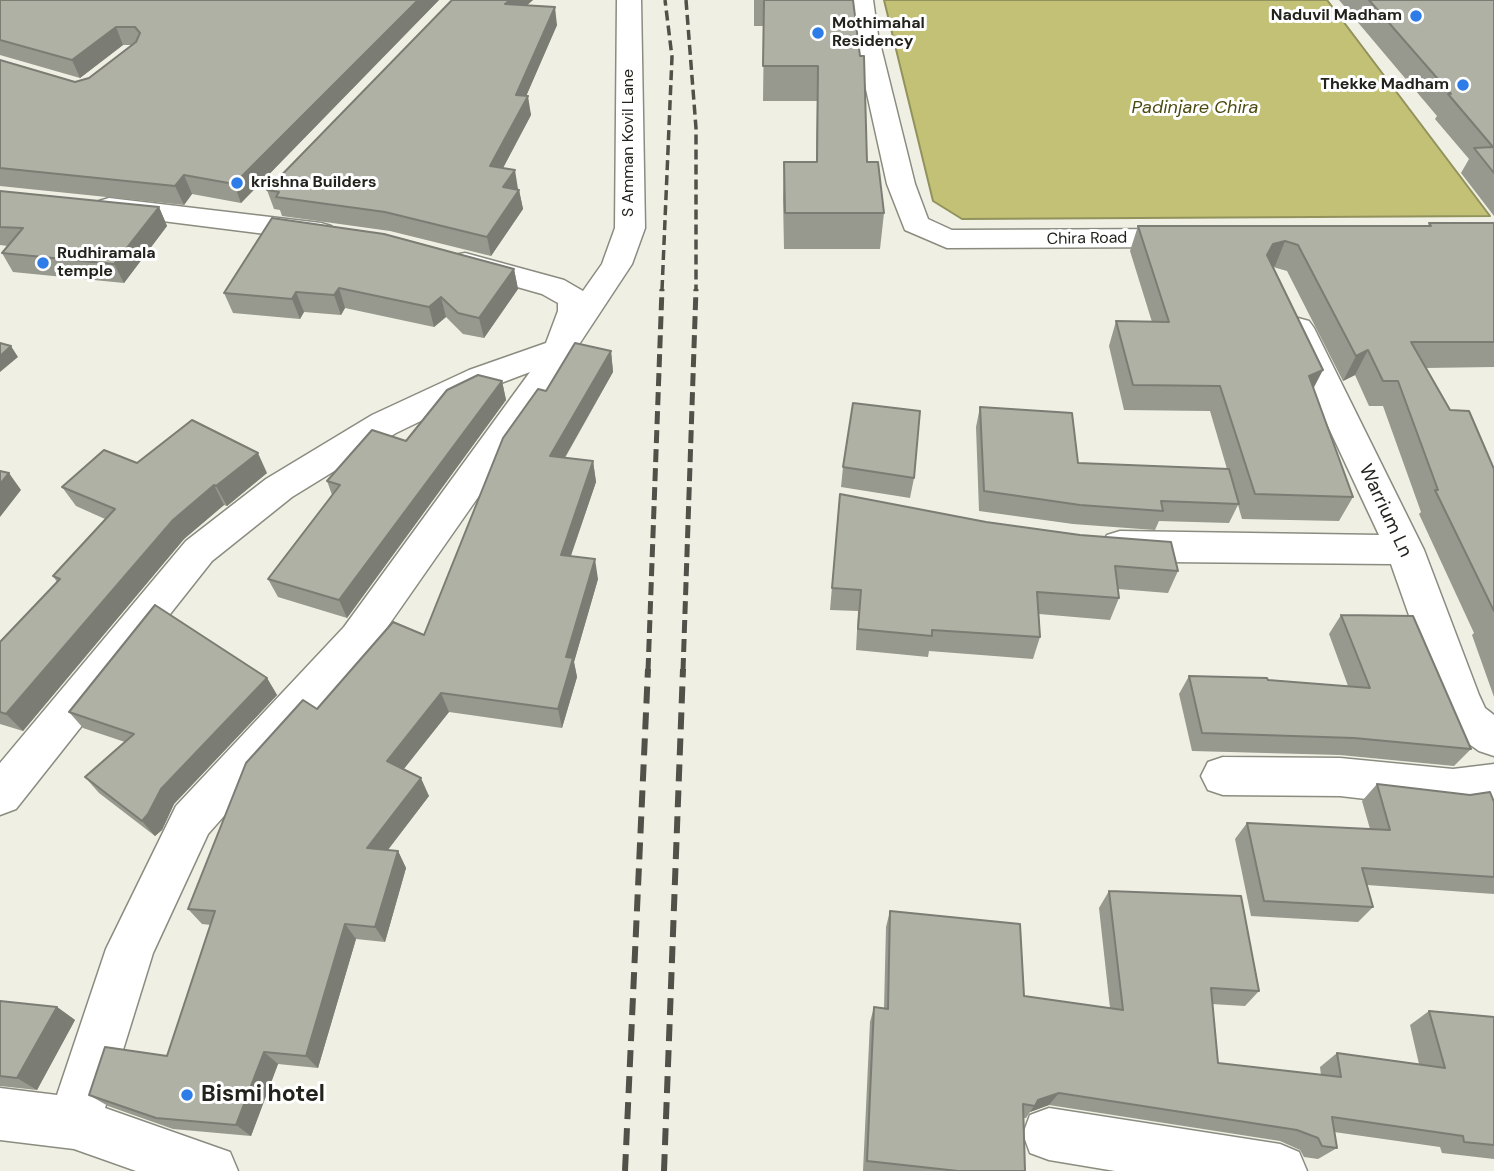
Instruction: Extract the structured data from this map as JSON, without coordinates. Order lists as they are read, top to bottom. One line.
{"streets":{"street":["S Amman Kovil Lane","Chira Road","Warrium Ln"]},"water":["Padinjare Chira"],"places":["Naduvil Madham","Mothimahal Residency","Thekke Madham","krishna Builders","Rudhiramala temple","Bismi hotel"]}
